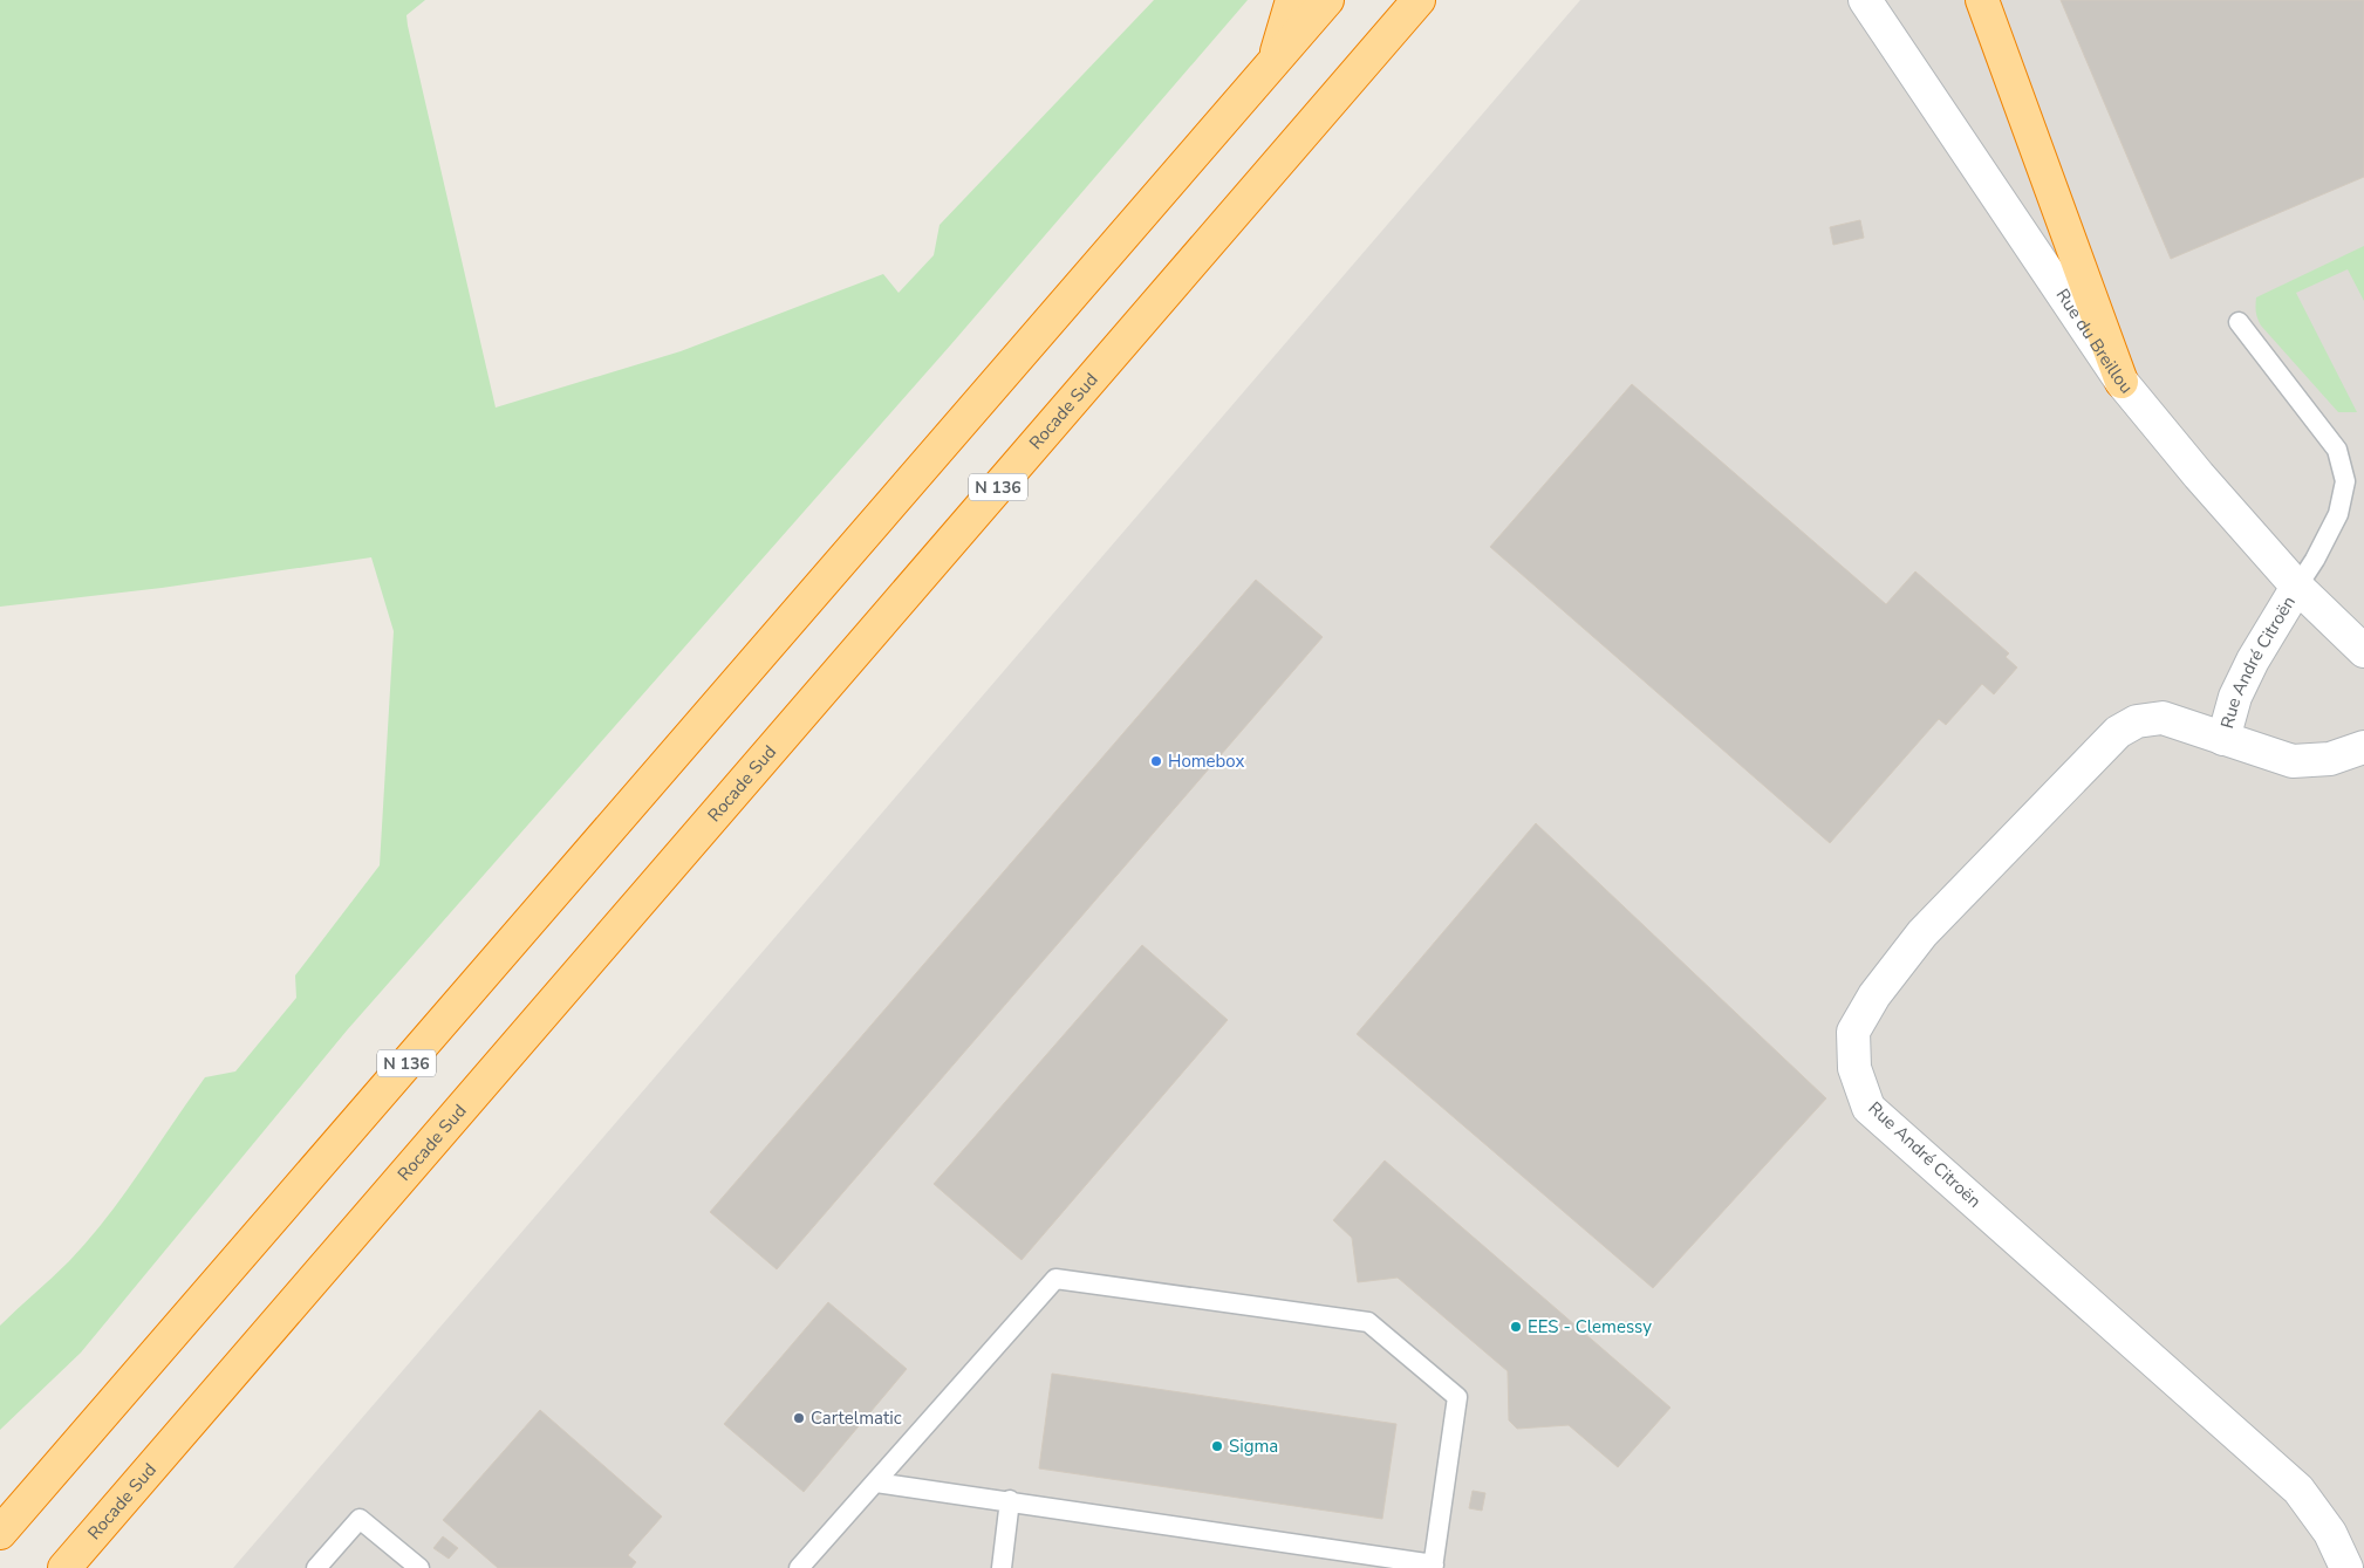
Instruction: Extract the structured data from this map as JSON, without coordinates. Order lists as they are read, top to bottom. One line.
{"streets":{"highway":["Rocade Sud","N 136"],"street":["Rue du Breillou","Rue André Citroën"]},"crossings":[["Rue du Breillou","Rue André Citroën"]],"places":["Homebox","EES - Clemessy","Cartelmatic","Sigma"]}
